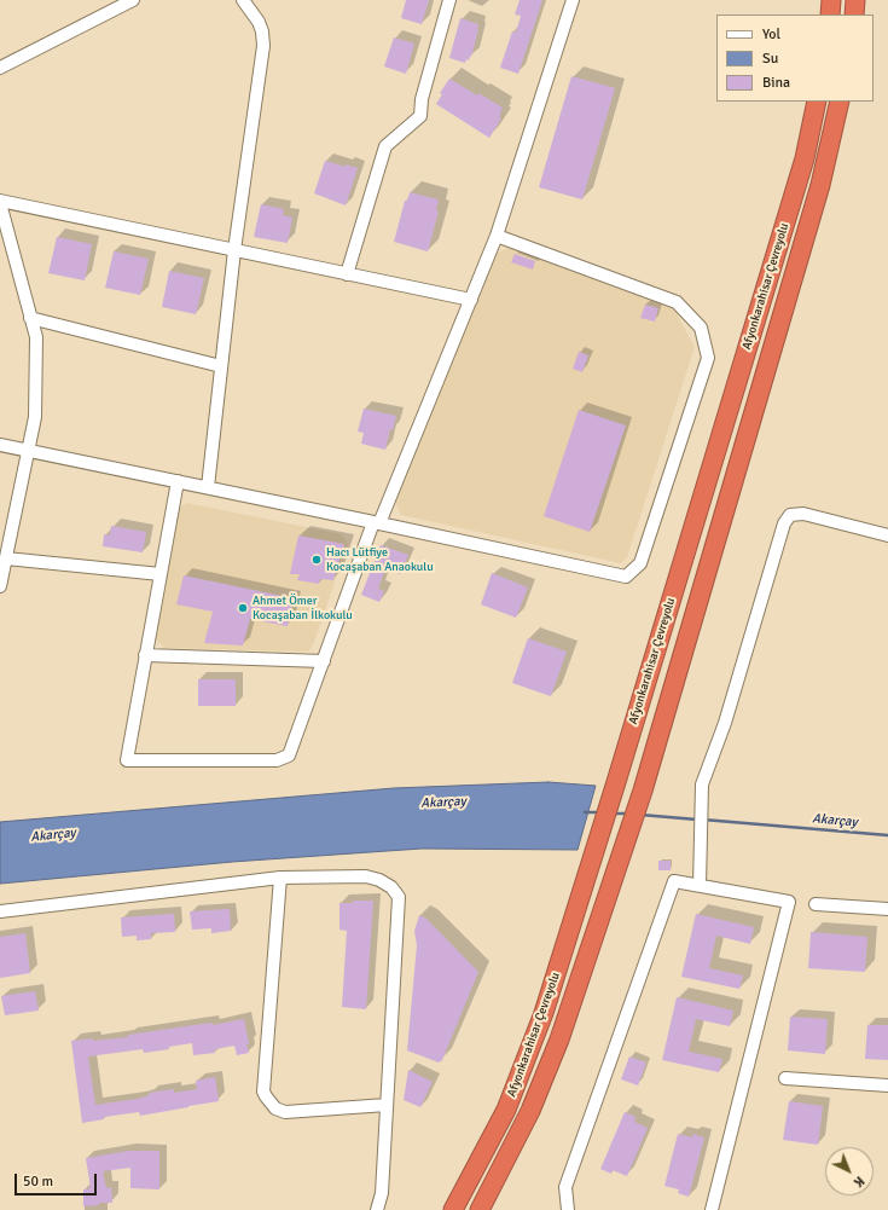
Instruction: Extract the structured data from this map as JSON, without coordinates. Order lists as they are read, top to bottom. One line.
{"streets":{"highway":["Afyonkarahisar Çevreyolu"]},"water":["Akarçay"],"places":["Hacı Lütfiye Kocaşaban Anaokulu","Ahmet Ömer Kocaşaban İlkokulu"],"legend":["Yol","Su","Bina"],"scale_bar":"50 m","north":"bottom right"}
